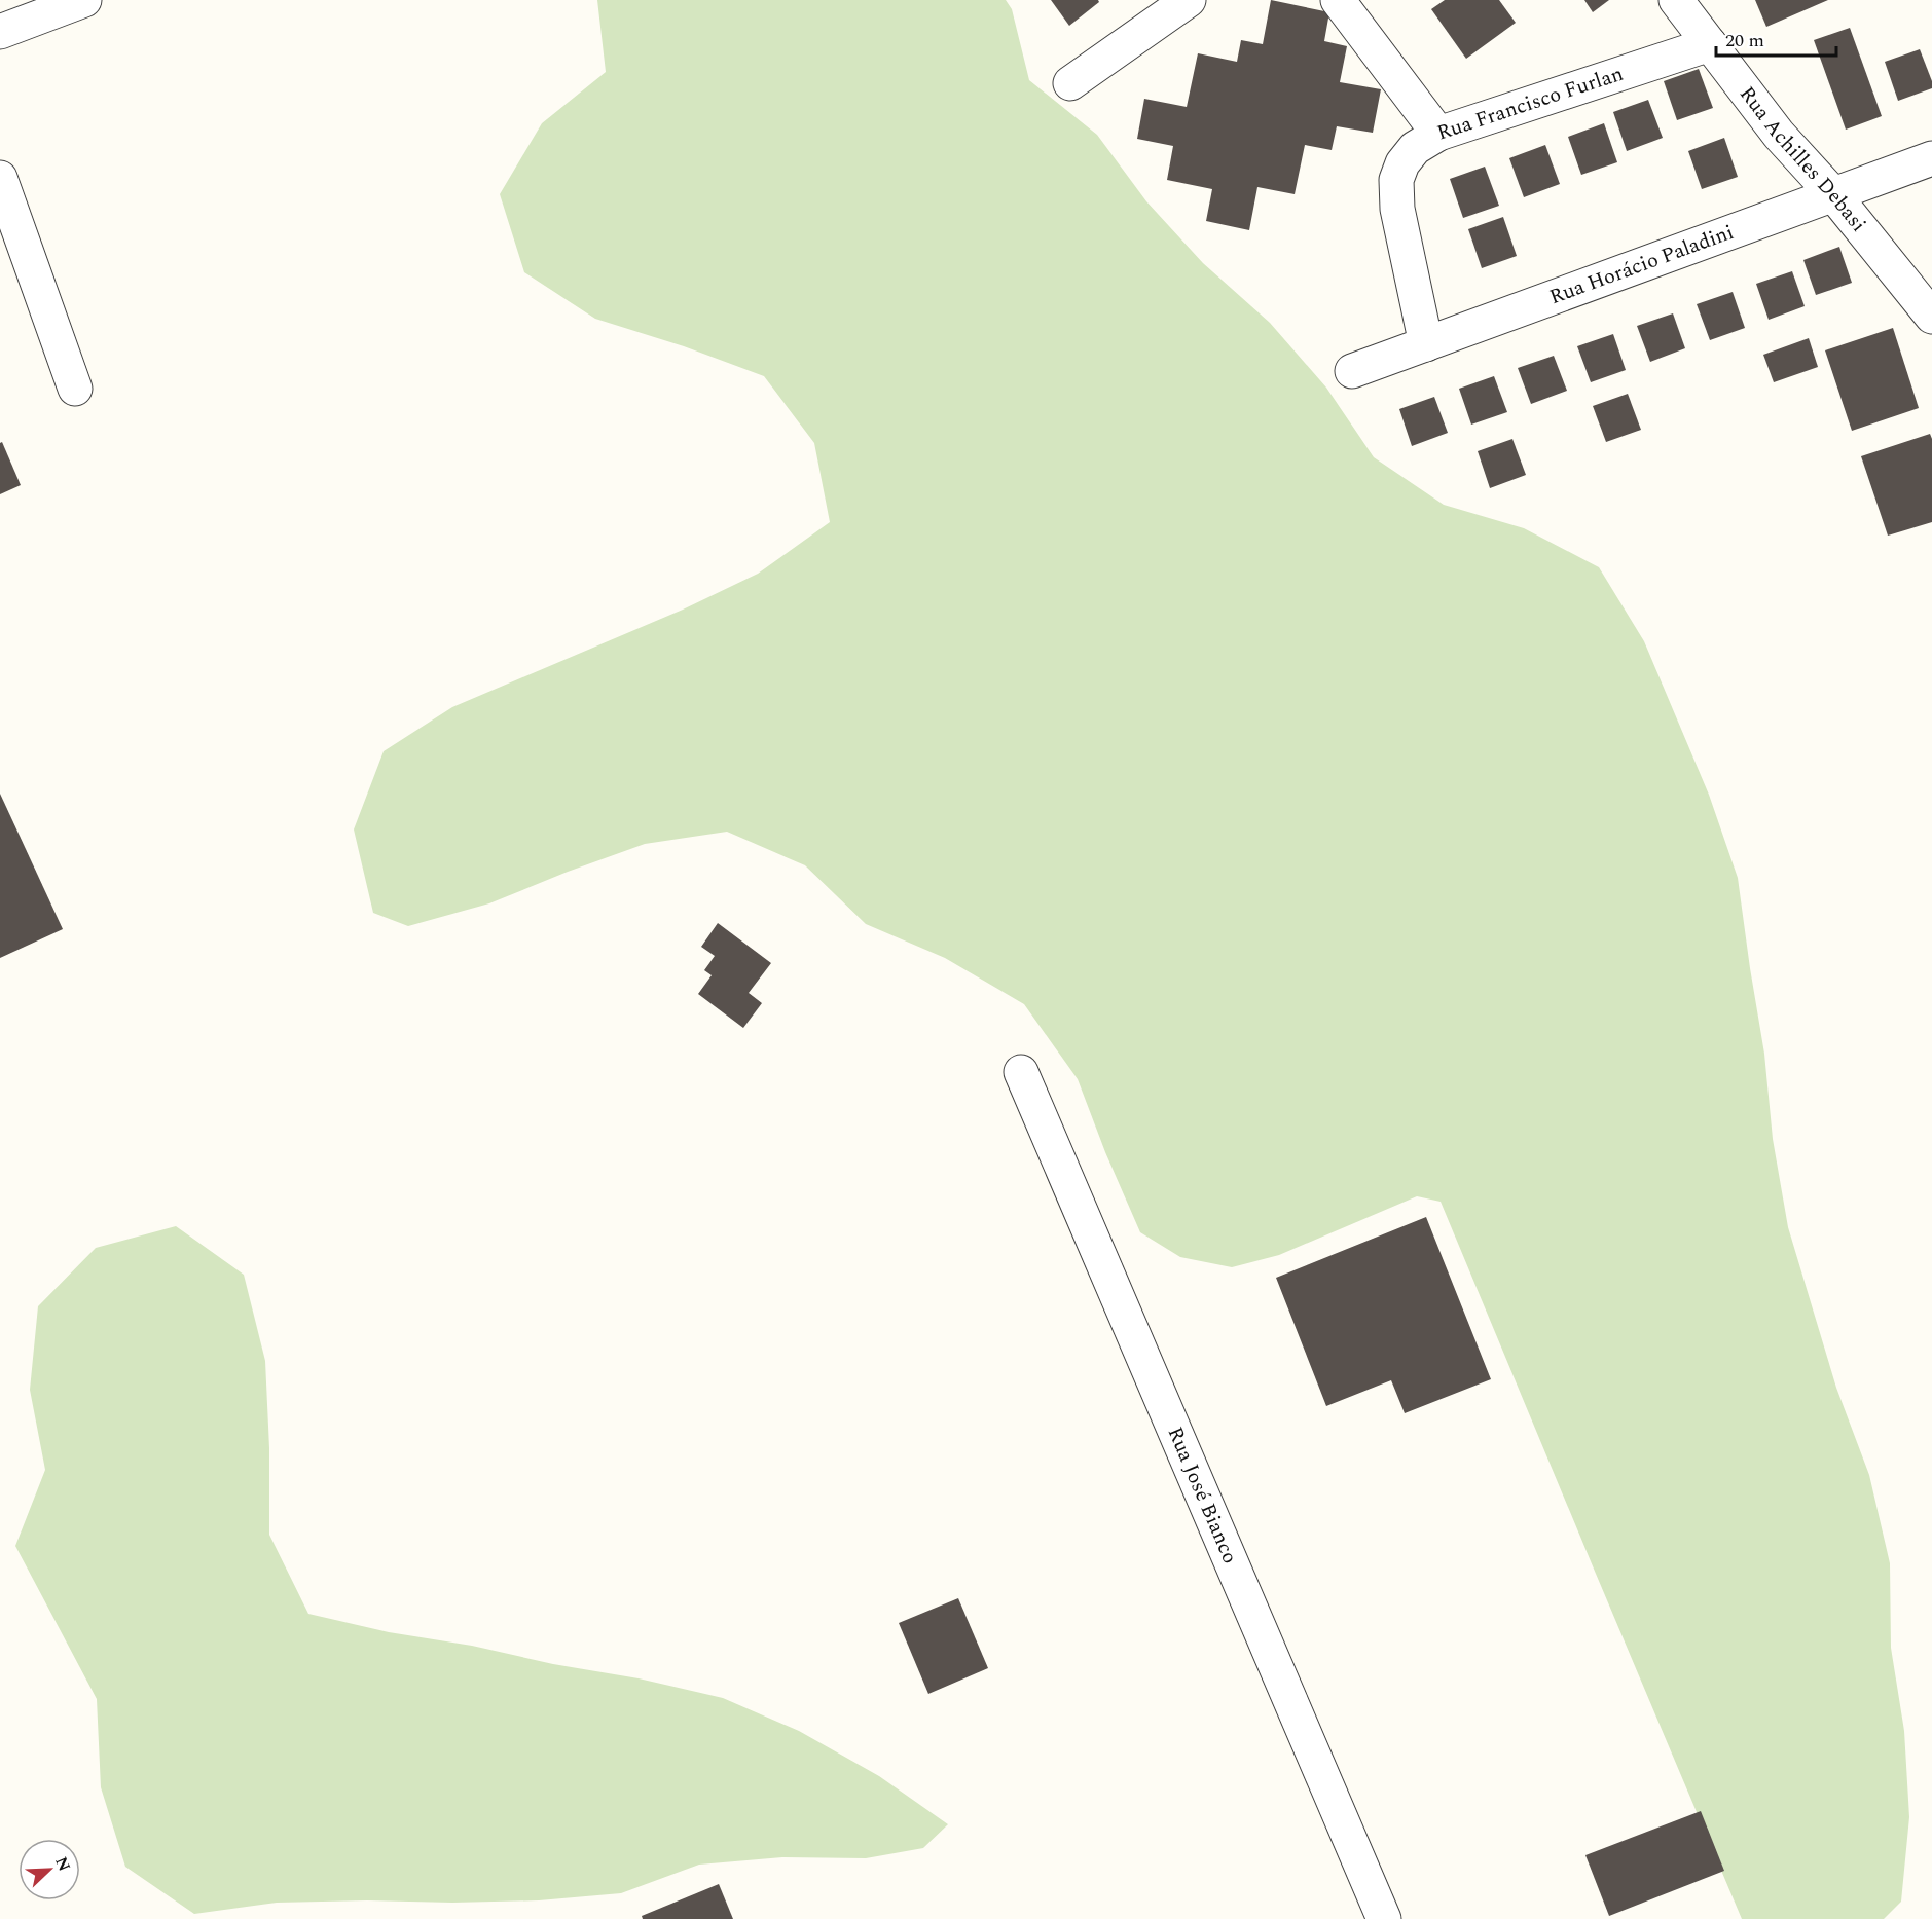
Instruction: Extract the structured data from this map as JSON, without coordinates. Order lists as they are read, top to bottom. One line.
{"streets":{"street":["Rua Francisco Furlan","Rua Achilles Debasi","Rua Horácio Paladini","Rua José Bianco"]},"crossings":[["Rua Francisco Furlan","Rua Achilles Debasi"],["Rua Achilles Debasi","Rua Horácio Paladini"]],"scale_bar":"20 m","north":"top right"}
